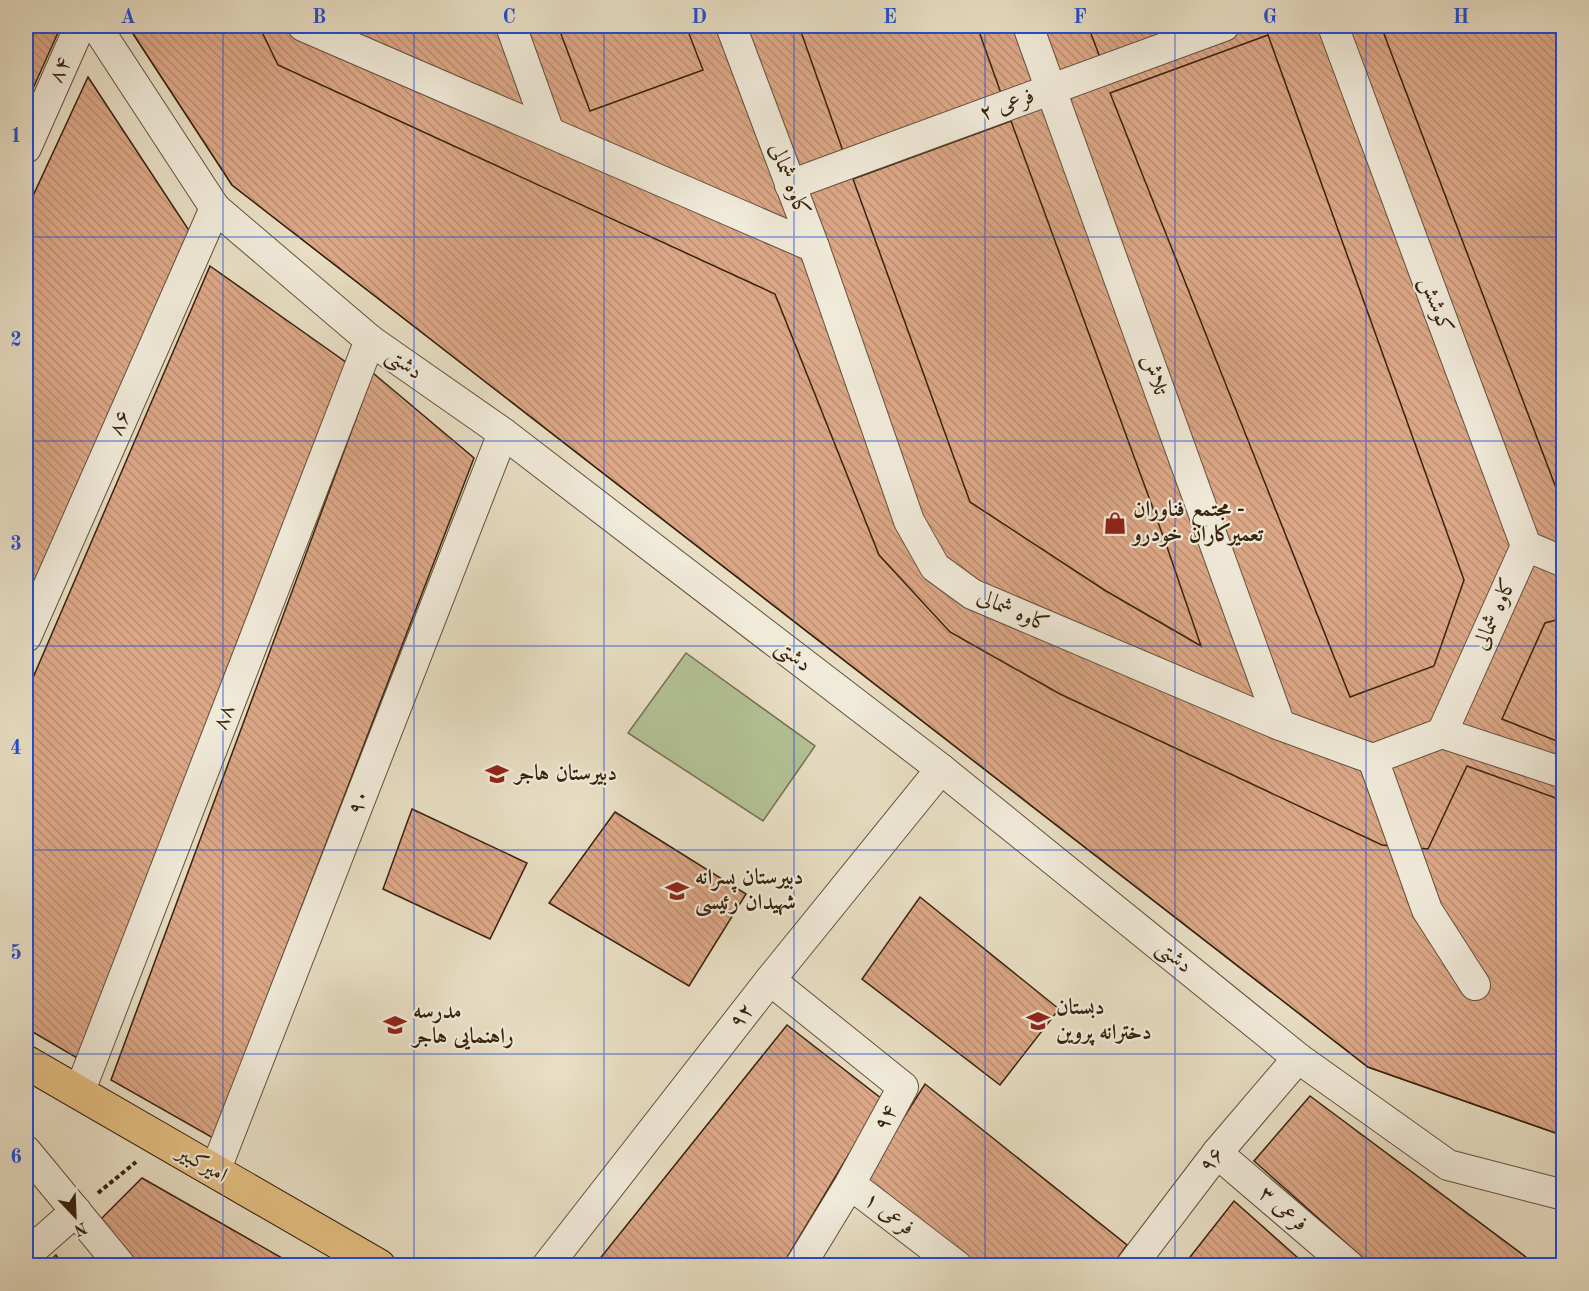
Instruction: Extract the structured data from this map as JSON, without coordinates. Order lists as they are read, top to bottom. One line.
{"streets":{"main road":["امیرکبیر"],"street":["۸۴","فرعی ۲","کاوه شمالی","کوشش","دشتی","تلاش","۸۶","۸۸","۹۰","۹۲","۹۴","۹۶","فرعی ۳","فرعی ۱"]},"crossings":[["فرعی ۲","کاوه شمالی"],["فرعی ۲","تلاش"],["کاوه شمالی","کوشش"],["کاوه شمالی","تلاش"],["دشتی","۸۶"],["دشتی","۸۸"],["دشتی","۹۰"],["دشتی","۹۲"],["دشتی","۹۶"],["۸۸","امیرکبیر"],["۹۰","امیرکبیر"],["۹۲","۹۴"],["۹۴","فرعی ۱"],["۹۶","فرعی ۳"]],"places":{"shop":["مجتمع فناوران - تعمیرکاران خودرو"],"school or university":["دبیرستان هاجر","دبیرستان پسرانه شهیدان رئیسی","دبستان دخترانه پروین","مدرسه راهنمایی هاجر"]},"north":"bottom right","grid":{"columns":["A","B","C","D","E","F","G","H"],"rows":["1","2","3","4","5","6"]}}
